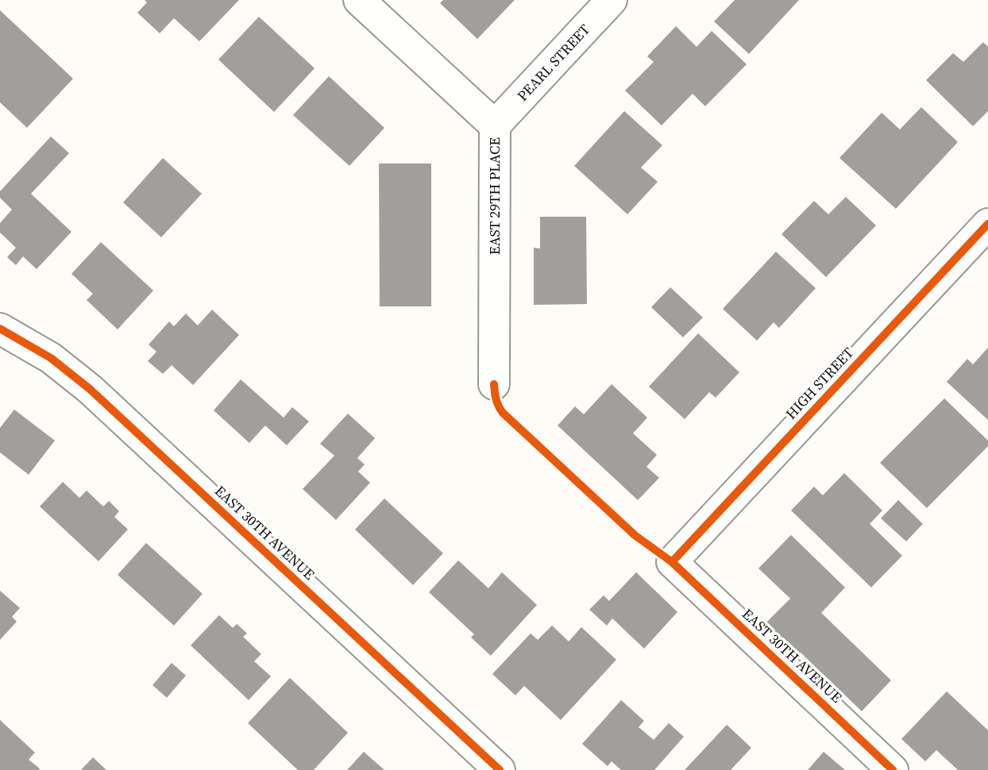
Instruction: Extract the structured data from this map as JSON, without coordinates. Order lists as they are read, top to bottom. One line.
{"streets":{"street":["PEARL STREET","EAST 29TH PLACE","HIGH STREET","EAST 30TH AVENUE"]},"crossings":[["PEARL STREET","EAST 29TH PLACE"],["HIGH STREET","EAST 30TH AVENUE"]]}
